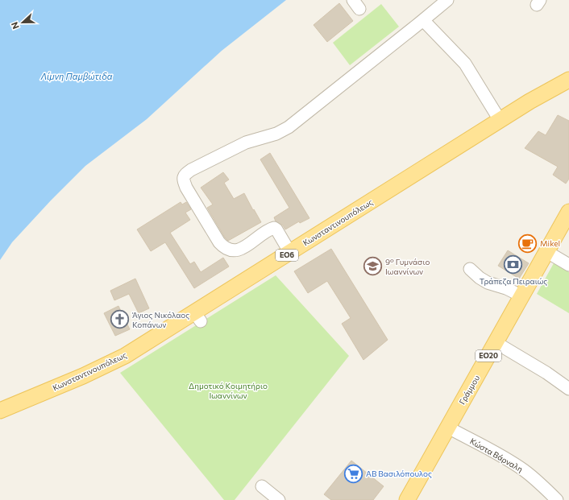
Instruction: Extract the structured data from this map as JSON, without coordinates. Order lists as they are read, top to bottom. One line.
{"streets":{"main road":["Κωνσταντινουπόλεως","ΕΟ6","ΕΟ20","Γράμμου"],"street":["Κώστα Βάρναλη"]},"crossings":[["Γράμμου","Κώστα Βάρναλη"]],"water":["Λίμνη Παμβώτιδα"],"parks":["Δημοτικό Κοιμητήριο Ιωαννίνων"],"places":{"cafe":["Mikel"],"bank":["Τράπεζα Πειραιώς"],"school or university":["9° Γυμνάσιο Ιωαννίνων"],"church":["Άγιος Νικόλαος Κοπάνων"],"supermarket":["ΑΒ Βασιλόπουλος"]},"north":"left"}
